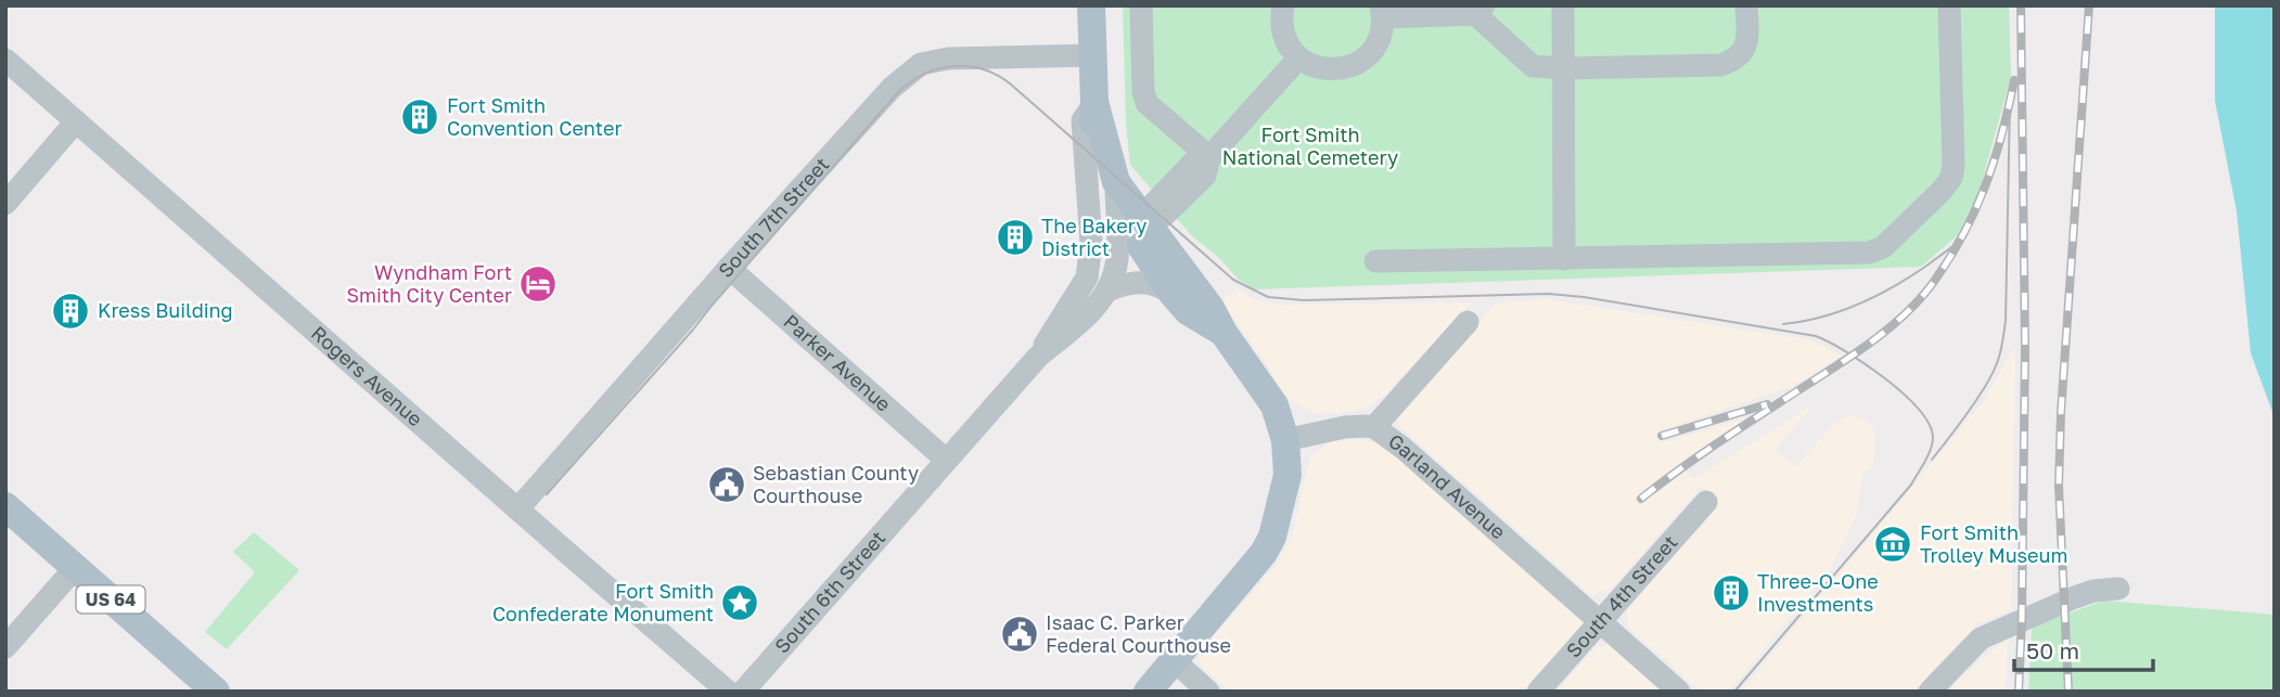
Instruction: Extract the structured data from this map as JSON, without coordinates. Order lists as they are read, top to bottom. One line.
{"streets":{"main road":["South 6th Street","US 64"],"street":["South 7th Street","Parker Avenue","Rogers Avenue","Garland Avenue","South 4th Street"]},"crossings":[["South 7th Street","Parker Avenue"],["South 7th Street","Rogers Avenue"],["South 7th Street","South 6th Street"],["Parker Avenue","South 6th Street"],["Garland Avenue","South 4th Street"]],"parks":["Fort Smith National Cemetery"],"places":{"building":["Fort Smith Convention Center","The Bakery District","Kress Building","Three-O-One Investments"],"hotel":["Wyndham Fort Smith City Center"],"public building":["Sebastian County Courthouse","Isaac C. Parker Federal Courthouse"],"museum":["Fort Smith Trolley Museum"],"place":["Fort Smith Confederate Monument"]},"scale_bar":"50 m"}
